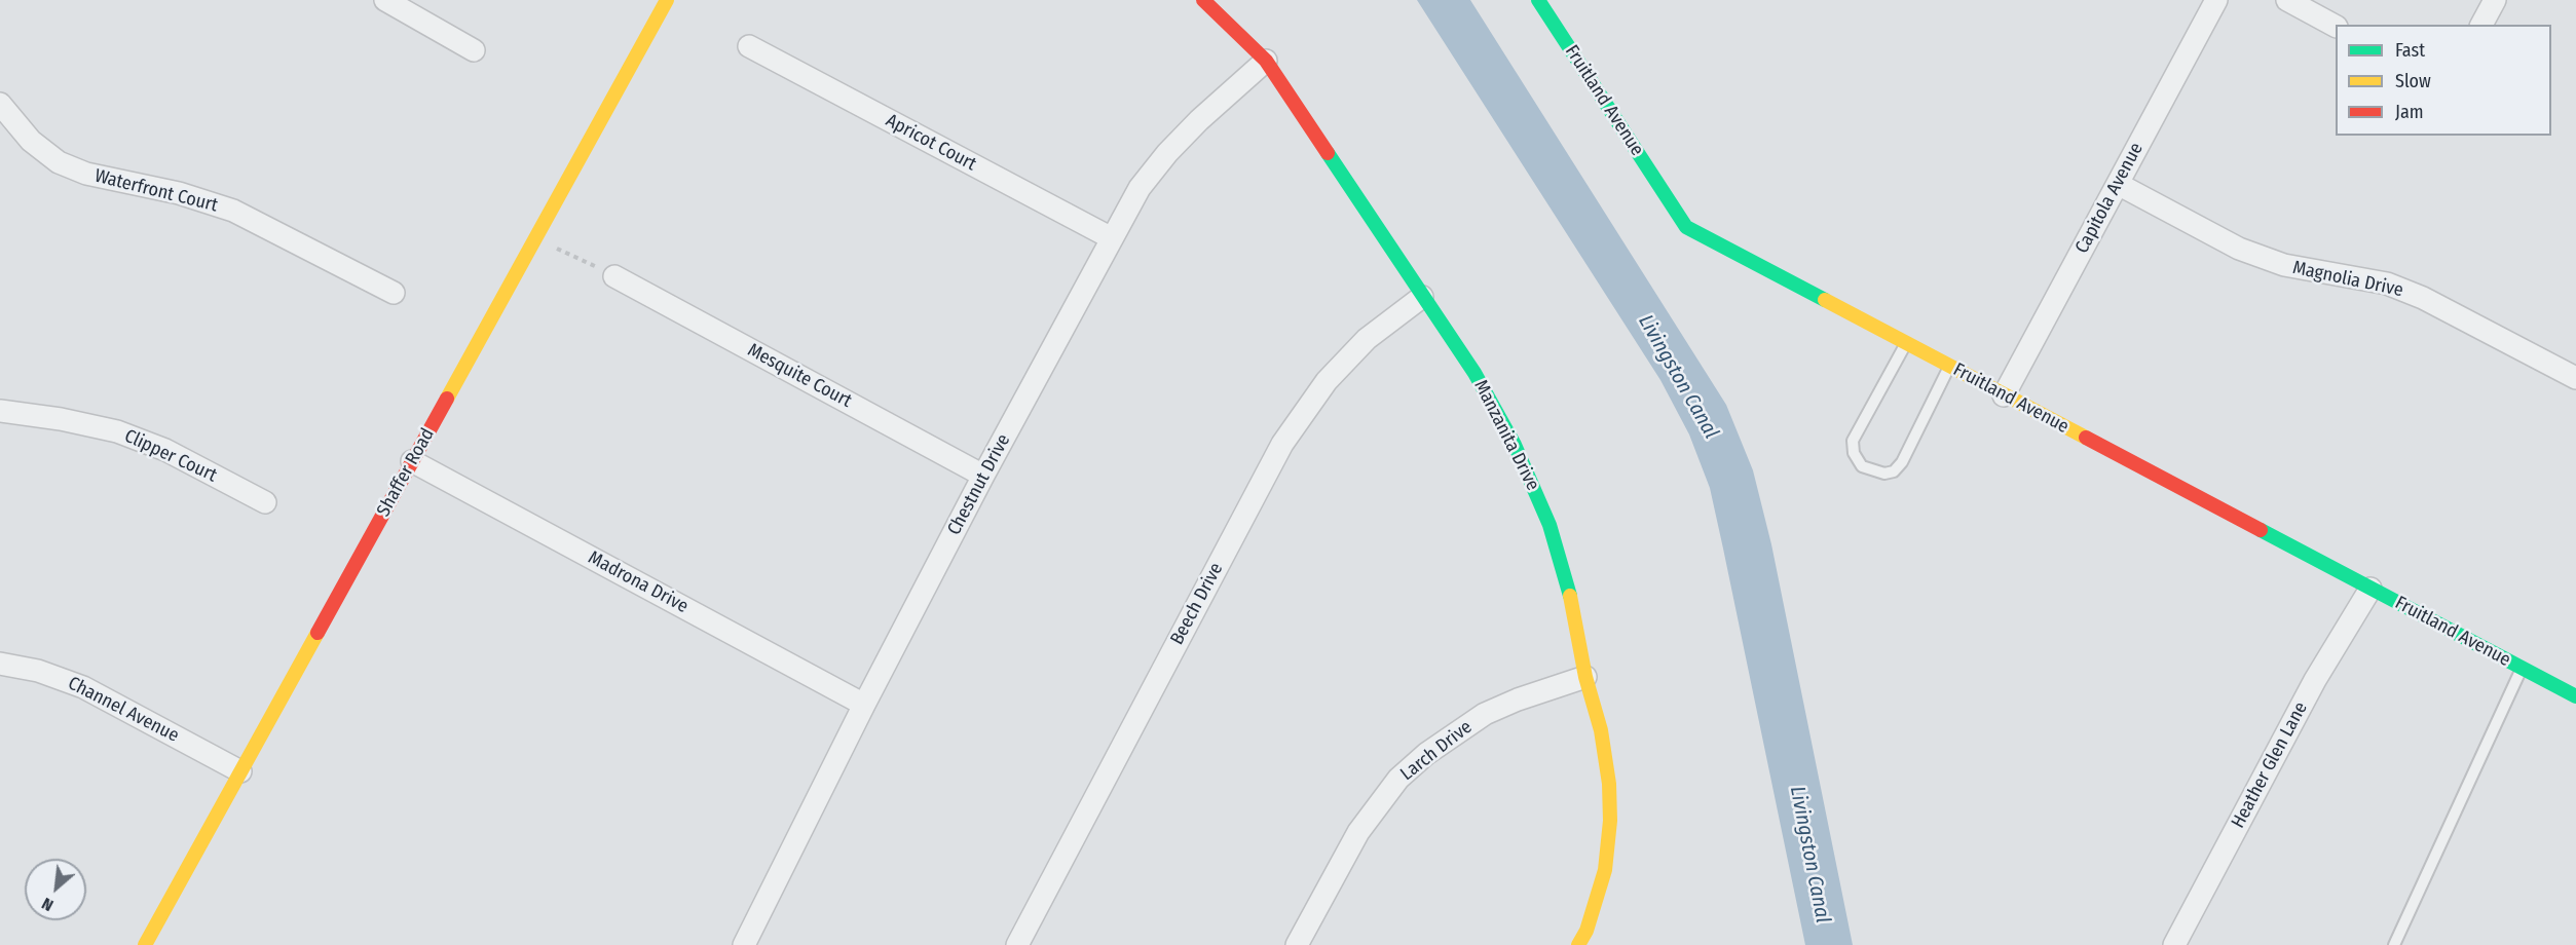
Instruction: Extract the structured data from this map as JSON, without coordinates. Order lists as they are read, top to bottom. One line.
{"streets":{"street":["Fruitland Avenue","Apricot Court","Waterfront Court","Capitola Avenue","Magnolia Drive","Mesquite Court","Manzanita Drive","Clipper Court","Shaffer Road","Chestnut Drive","Madrona Drive","Beech Drive","Channel Avenue","Larch Drive","Heather Glen Lane"]},"crossings":[["Fruitland Avenue","Capitola Avenue"],["Fruitland Avenue","Heather Glen Lane"],["Apricot Court","Chestnut Drive"],["Capitola Avenue","Magnolia Drive"],["Mesquite Court","Chestnut Drive"],["Manzanita Drive","Chestnut Drive"],["Manzanita Drive","Beech Drive"],["Manzanita Drive","Larch Drive"],["Shaffer Road","Madrona Drive"],["Shaffer Road","Channel Avenue"],["Chestnut Drive","Madrona Drive"]],"water":["Livingston Canal"],"legend":["Fast","Slow","Jam"],"north":"bottom left"}
